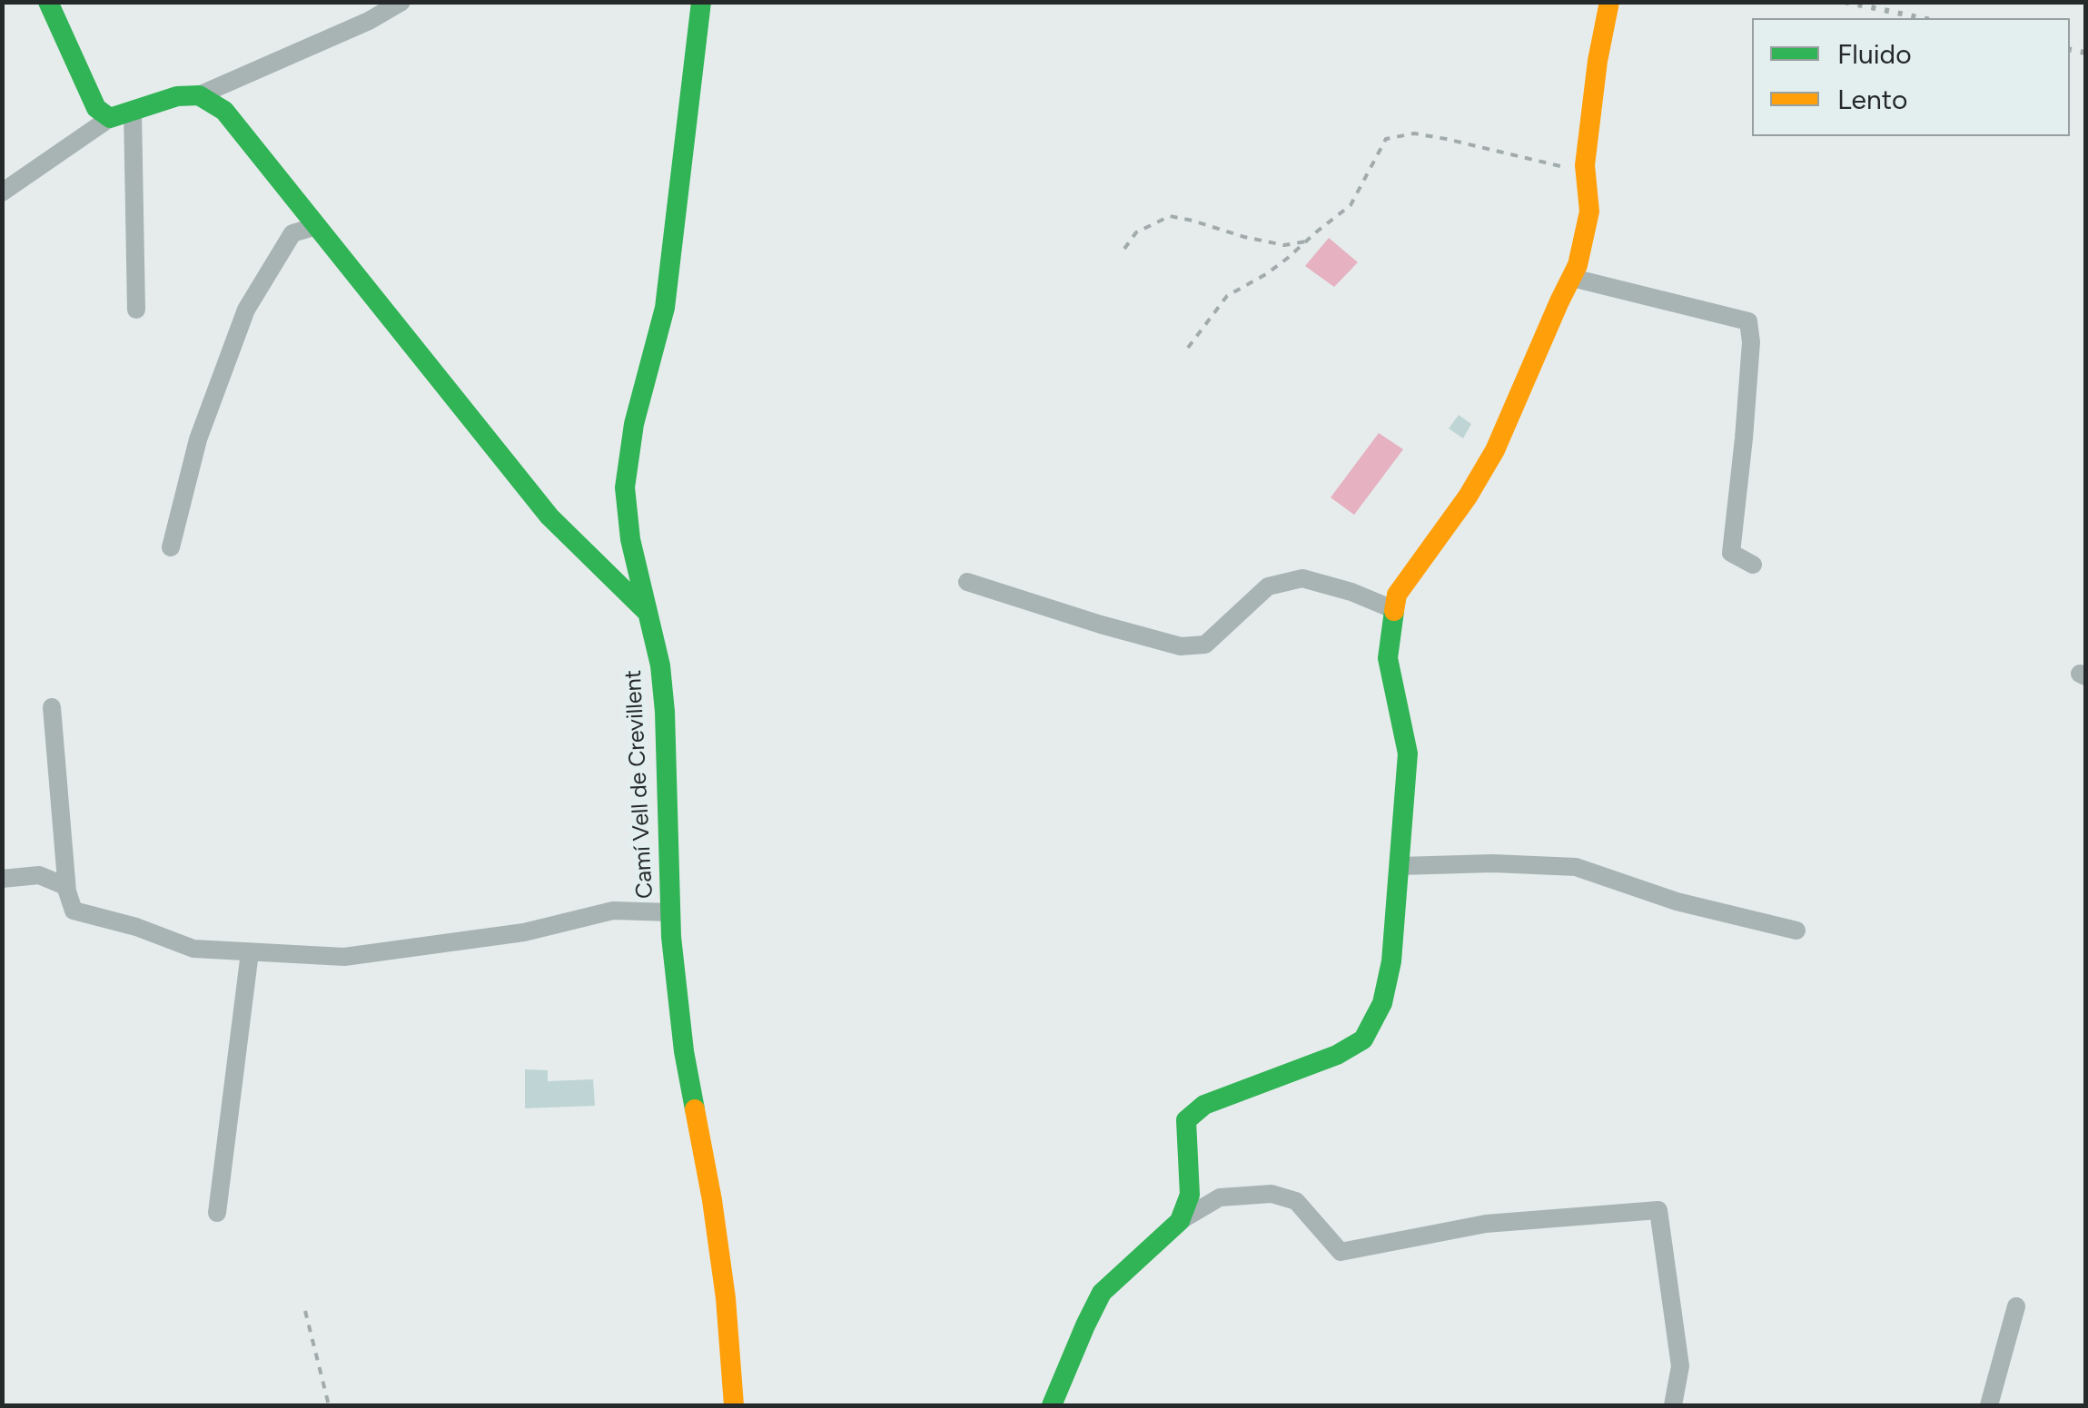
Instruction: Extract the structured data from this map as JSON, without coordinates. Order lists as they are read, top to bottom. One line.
{"streets":{"street":["Camí Vell de Crevillent"]},"legend":["Fluido","Lento"]}
